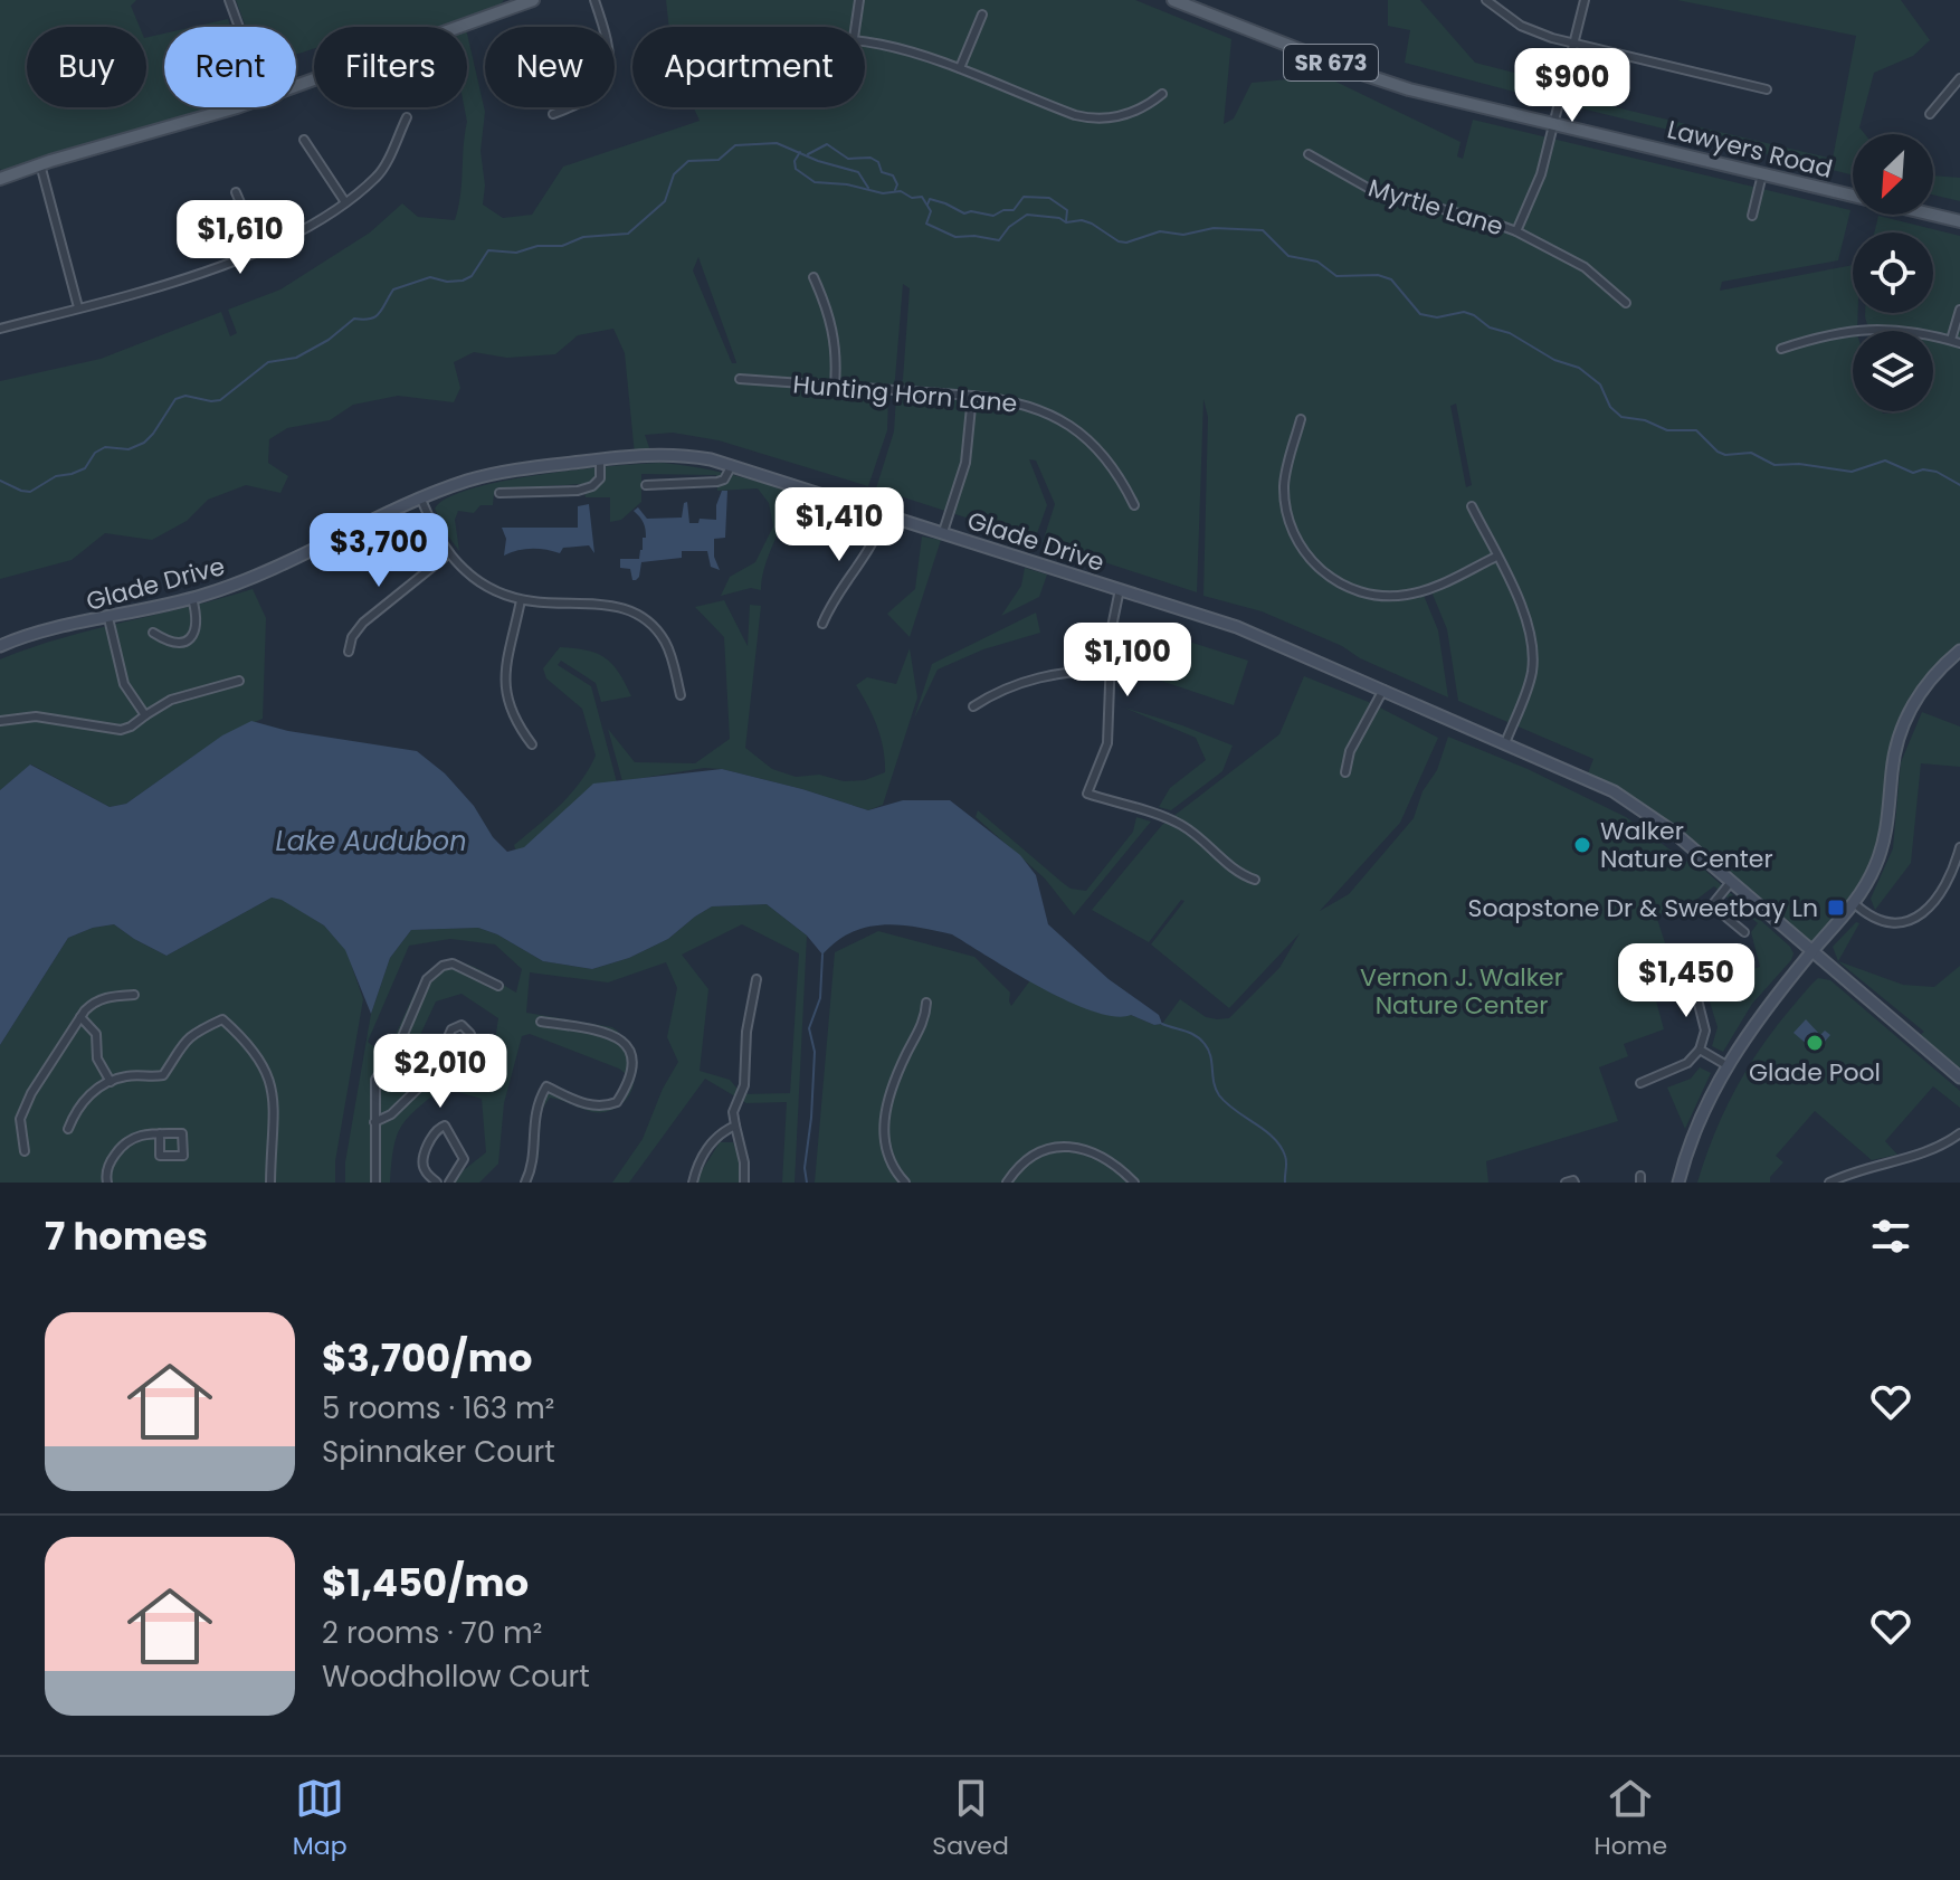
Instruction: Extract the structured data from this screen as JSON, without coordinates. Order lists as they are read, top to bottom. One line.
{"streets":{"main road":["SR 673","Lawyers Road"],"street":["Myrtle Lane","Hunting Horn Lane","Glade Drive"]},"crossings":[["Lawyers Road","Myrtle Lane"]],"water":["Lake Audubon"],"parks":["Vernon J. Walker Nature Center"],"places":{"other":["Walker Nature Center","Glade Pool"],"transit":["Soapstone Dr & Sweetbay Ln"]},"north":"bottom left","page":{"chip":["Buy","Rent","Filters","New","Apartment"],"price":["$900","$1,610","$1,410","$3,700","$1,100","$1,450","$2,010"],"heading":"7 homes","list":[{"name":"$3,700/mo","note":"5 rooms · 163 m² · Spinnaker Court"},{"name":"$1,450/mo","note":"2 rooms · 70 m² · Woodhollow Court"}],"tabs":["Map","Saved","Home"]}}
